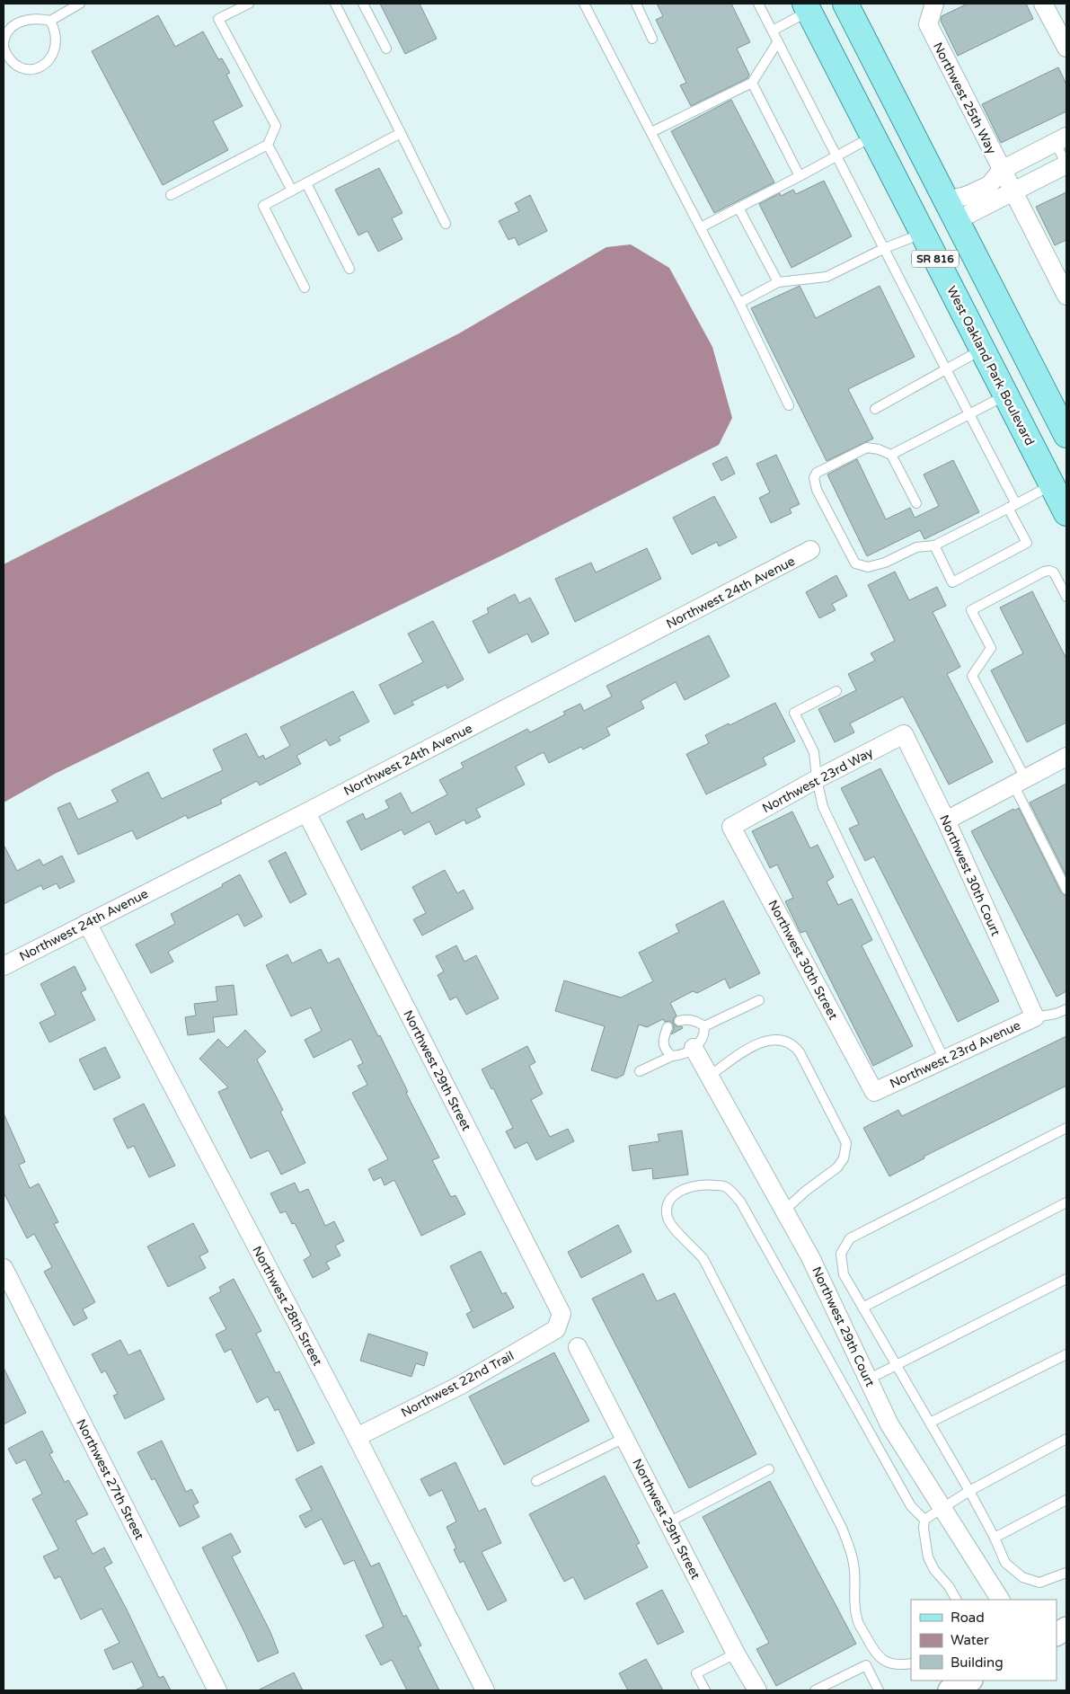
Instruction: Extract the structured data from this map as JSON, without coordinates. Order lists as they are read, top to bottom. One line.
{"streets":{"main road":["SR 816","West Oakland Park Boulevard"],"street":["Northwest 25th Way","Northwest 24th Avenue","Northwest 23rd Way","Northwest 30th Court","Northwest 30th Street","Northwest 23rd Avenue","Northwest 29th Street","Northwest 28th Street","Northwest 29th Court","Northwest 22nd Trail","Northwest 27th Street"]},"crossings":[["Northwest 24th Avenue","Northwest 29th Street"],["Northwest 24th Avenue","Northwest 28th Street"],["Northwest 23rd Way","Northwest 30th Court"],["Northwest 23rd Way","Northwest 30th Street"],["Northwest 30th Court","Northwest 23rd Avenue"],["Northwest 30th Street","Northwest 23rd Avenue"],["Northwest 29th Street","Northwest 22nd Trail"],["Northwest 28th Street","Northwest 22nd Trail"]],"legend":["Road","Water","Building"]}
